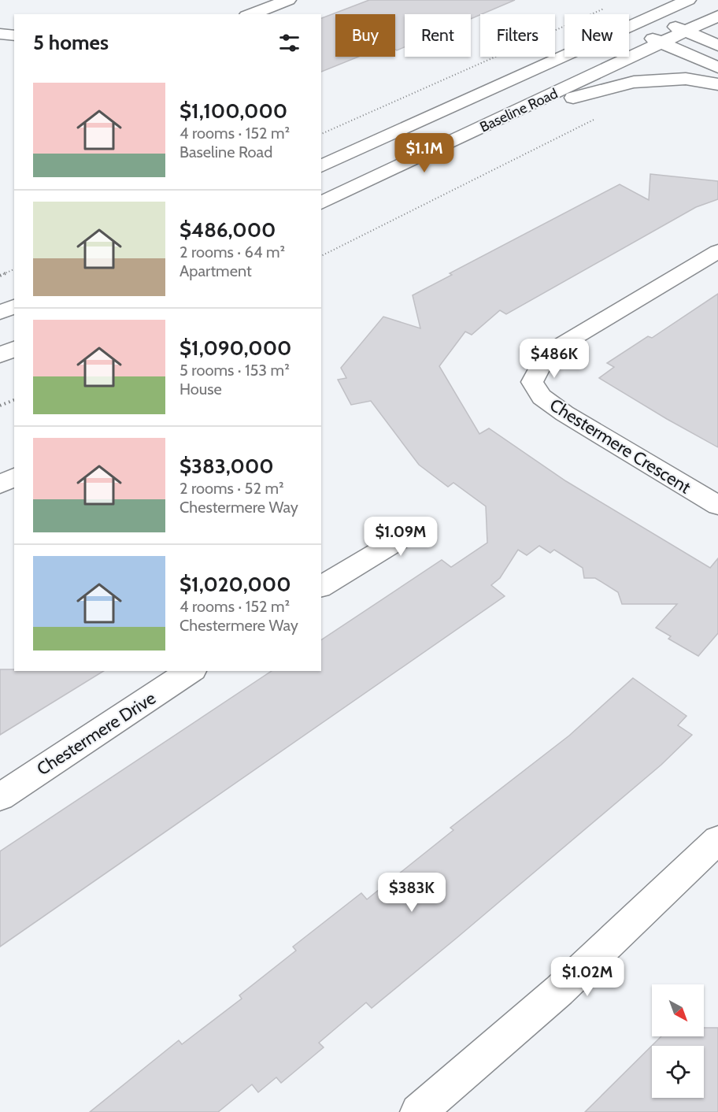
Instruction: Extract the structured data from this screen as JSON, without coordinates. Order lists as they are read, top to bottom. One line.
{"streets":{"main road":["Baseline Road","Chestermere Crescent","Chestermere Drive"]},"north":"bottom right","page":{"chip":["Buy","Rent","Filters","New"],"heading":"5 homes","list":[{"name":"$1,100,000","note":"4 rooms · 152 m² · Baseline Road"},{"name":"$486,000","note":"2 rooms · 64 m² · Apartment"},{"name":"$1,090,000","note":"5 rooms · 153 m² · House"},{"name":"$383,000","note":"2 rooms · 52 m² · Chestermere Way"},{"name":"$1,020,000","note":"4 rooms · 152 m² · Chestermere Way"}],"price":["$1.1M","$486K","$1.09M","$383K","$1.02M"]}}
